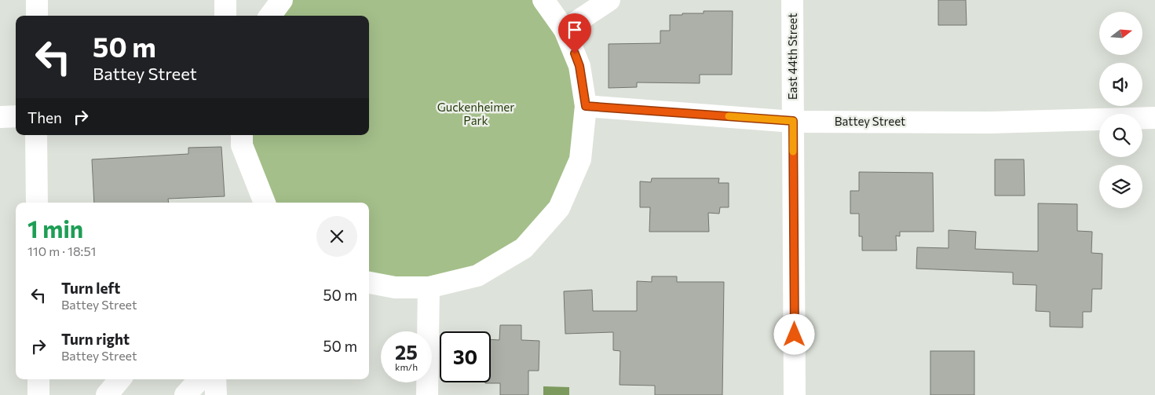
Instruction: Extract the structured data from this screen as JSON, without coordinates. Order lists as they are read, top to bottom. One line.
{"streets":{"street":["East 44th Street","Battey Street"]},"crossings":[["East 44th Street","Battey Street"]],"parks":["Guckenheimer Park"],"north":"right","page":{"turn":["50 m","Battey Street"],"then":"Then","heading":["1 min","110 m · 18:51"],"list":[{"name":"Turn left","note":"Battey Street","value":"50 m"},{"name":"Turn right","note":"Battey Street","value":"50 m"}],"speed":"25 km/h","limit":"30"}}
